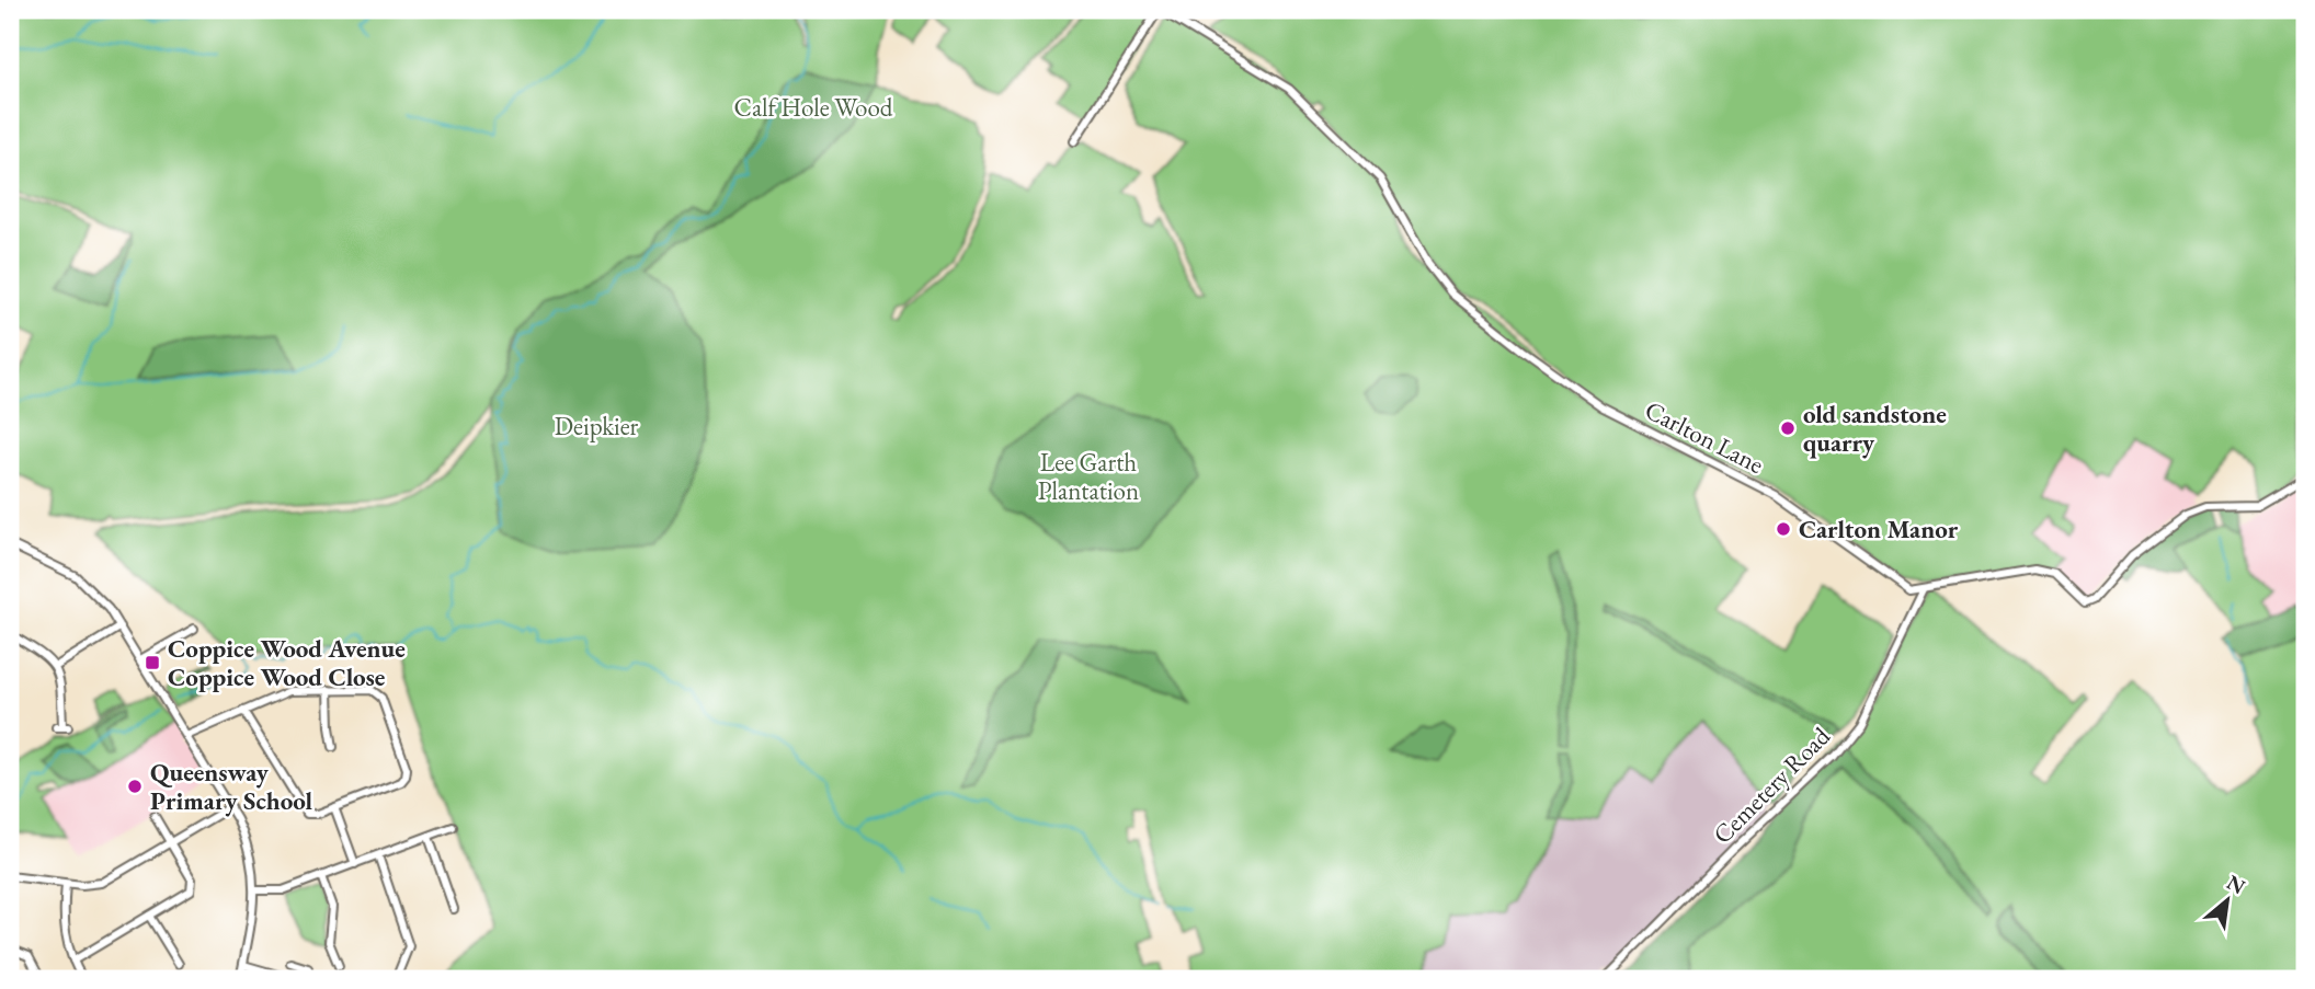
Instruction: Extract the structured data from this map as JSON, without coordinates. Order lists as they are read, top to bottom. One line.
{"streets":{"street":["Carlton Lane","Cemetery Road"]},"crossings":[["Carlton Lane","Cemetery Road"]],"parks":["Calf Hole Wood","Deipkier","Lee Garth Plantation"],"places":{"other":["old sandstone quarry","Carlton Manor","Queensway Primary School"],"transit":["Coppice Wood Avenue Coppice Wood Close"]},"north":"top right"}
